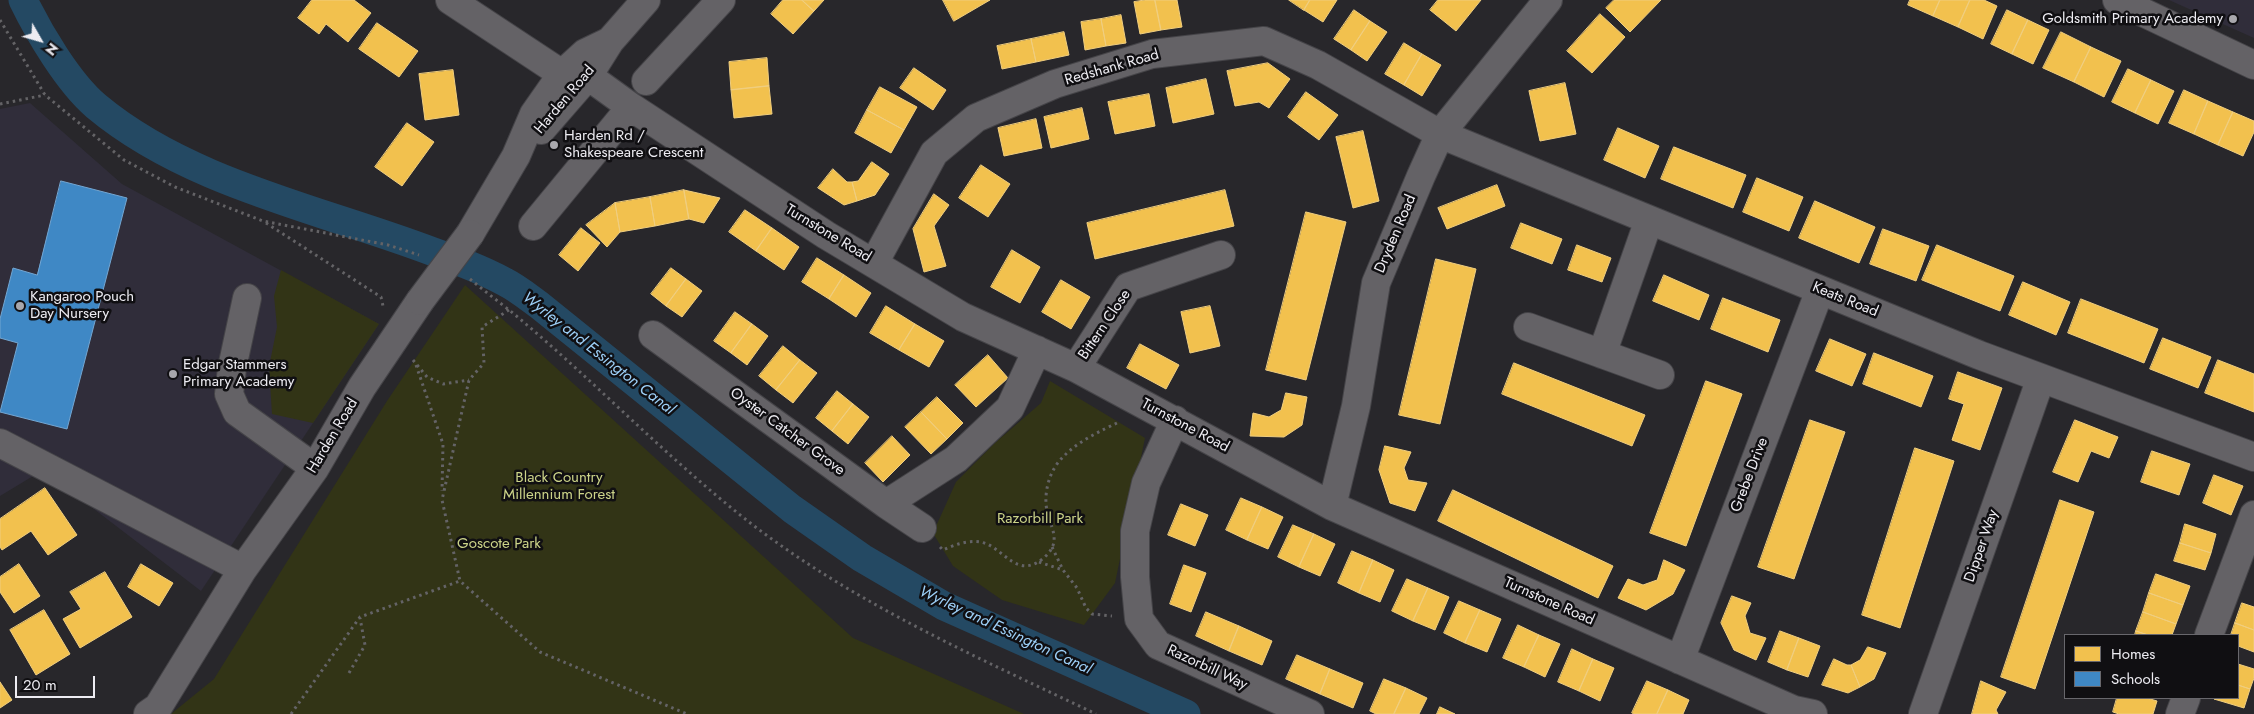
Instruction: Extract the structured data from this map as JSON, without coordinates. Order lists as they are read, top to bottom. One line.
{"streets":{"street":["Redshank Road","Harden Road","Turnstone Road","Dryden Road","Keats Road","Bittern Close","Oyster Catcher Grove","Grebe Drive","Dipper Way","Razorbill Way"]},"crossings":[["Redshank Road","Turnstone Road"],["Redshank Road","Dryden Road"],["Redshank Road","Keats Road"],["Harden Road","Turnstone Road"],["Turnstone Road","Dryden Road"],["Turnstone Road","Bittern Close"],["Turnstone Road","Grebe Drive"],["Dryden Road","Keats Road"],["Keats Road","Grebe Drive"],["Keats Road","Dipper Way"]],"water":["Wyrley and Essington Canal"],"parks":["Black Country Millennium Forest","Razorbill Park","Goscote Park"],"places":["Goldsmith Primary Academy","Harden Rd / Shakespeare Crescent","Kangaroo Pouch Day Nursery","Edgar Stammers Primary Academy"],"legend":["Homes","Schools"],"scale_bar":"20 m","north":"bottom right"}
